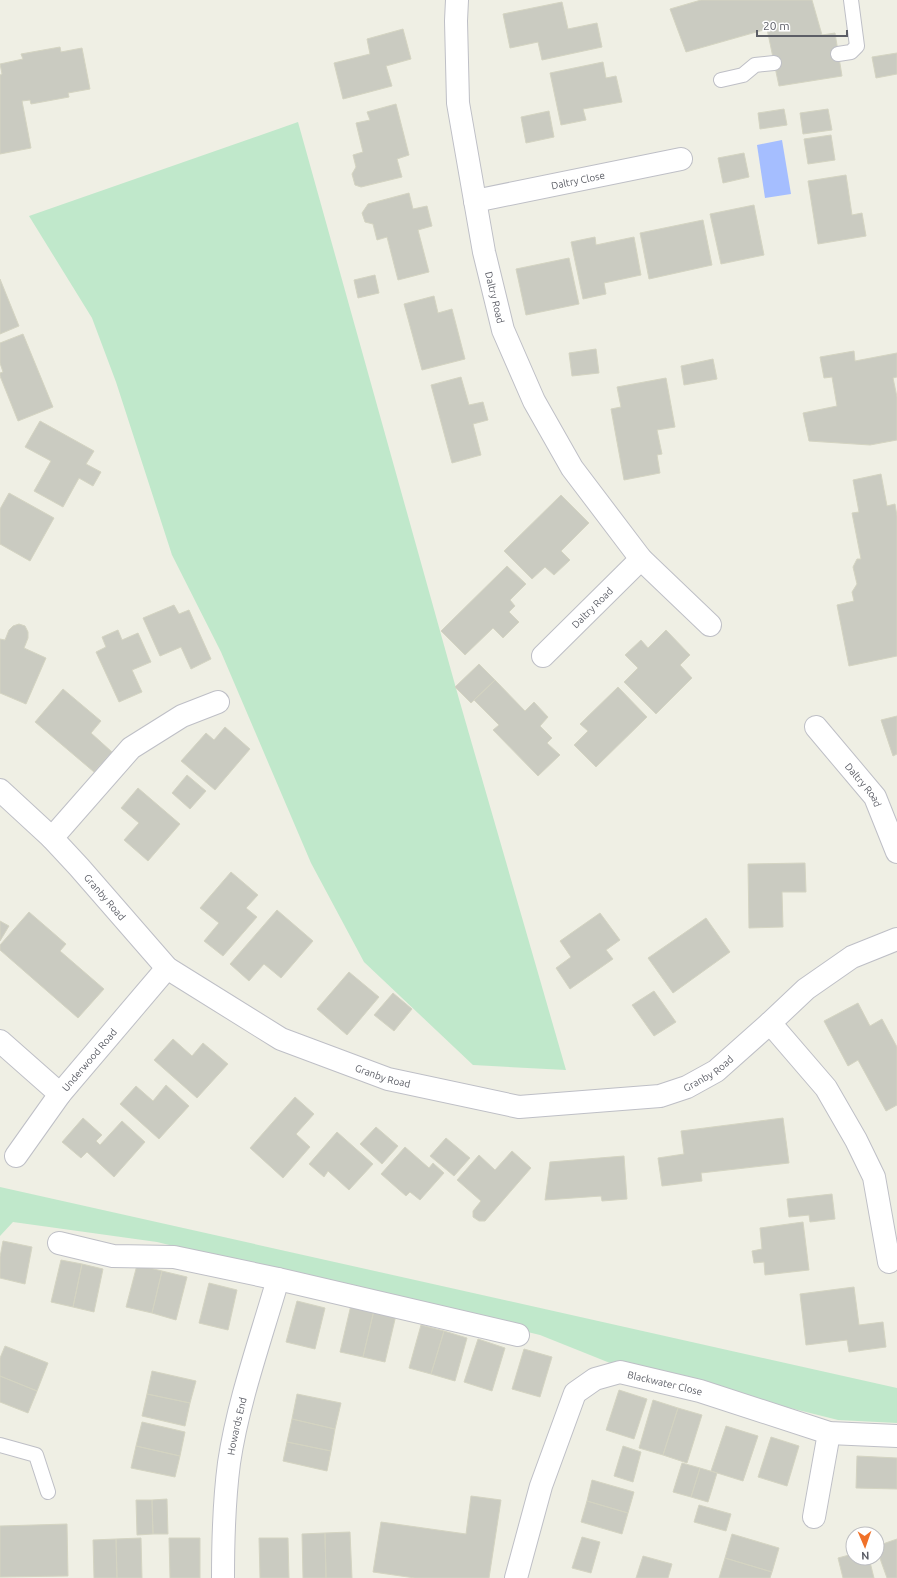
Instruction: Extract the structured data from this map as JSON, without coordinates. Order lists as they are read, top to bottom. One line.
{"streets":{"street":["Daltry Close","Daltry Road","Granby Road","Underwood Road","Blackwater Close","Howards End"]},"crossings":[["Daltry Close","Daltry Road"],["Granby Road","Underwood Road"]],"scale_bar":"20 m","north":"bottom"}
